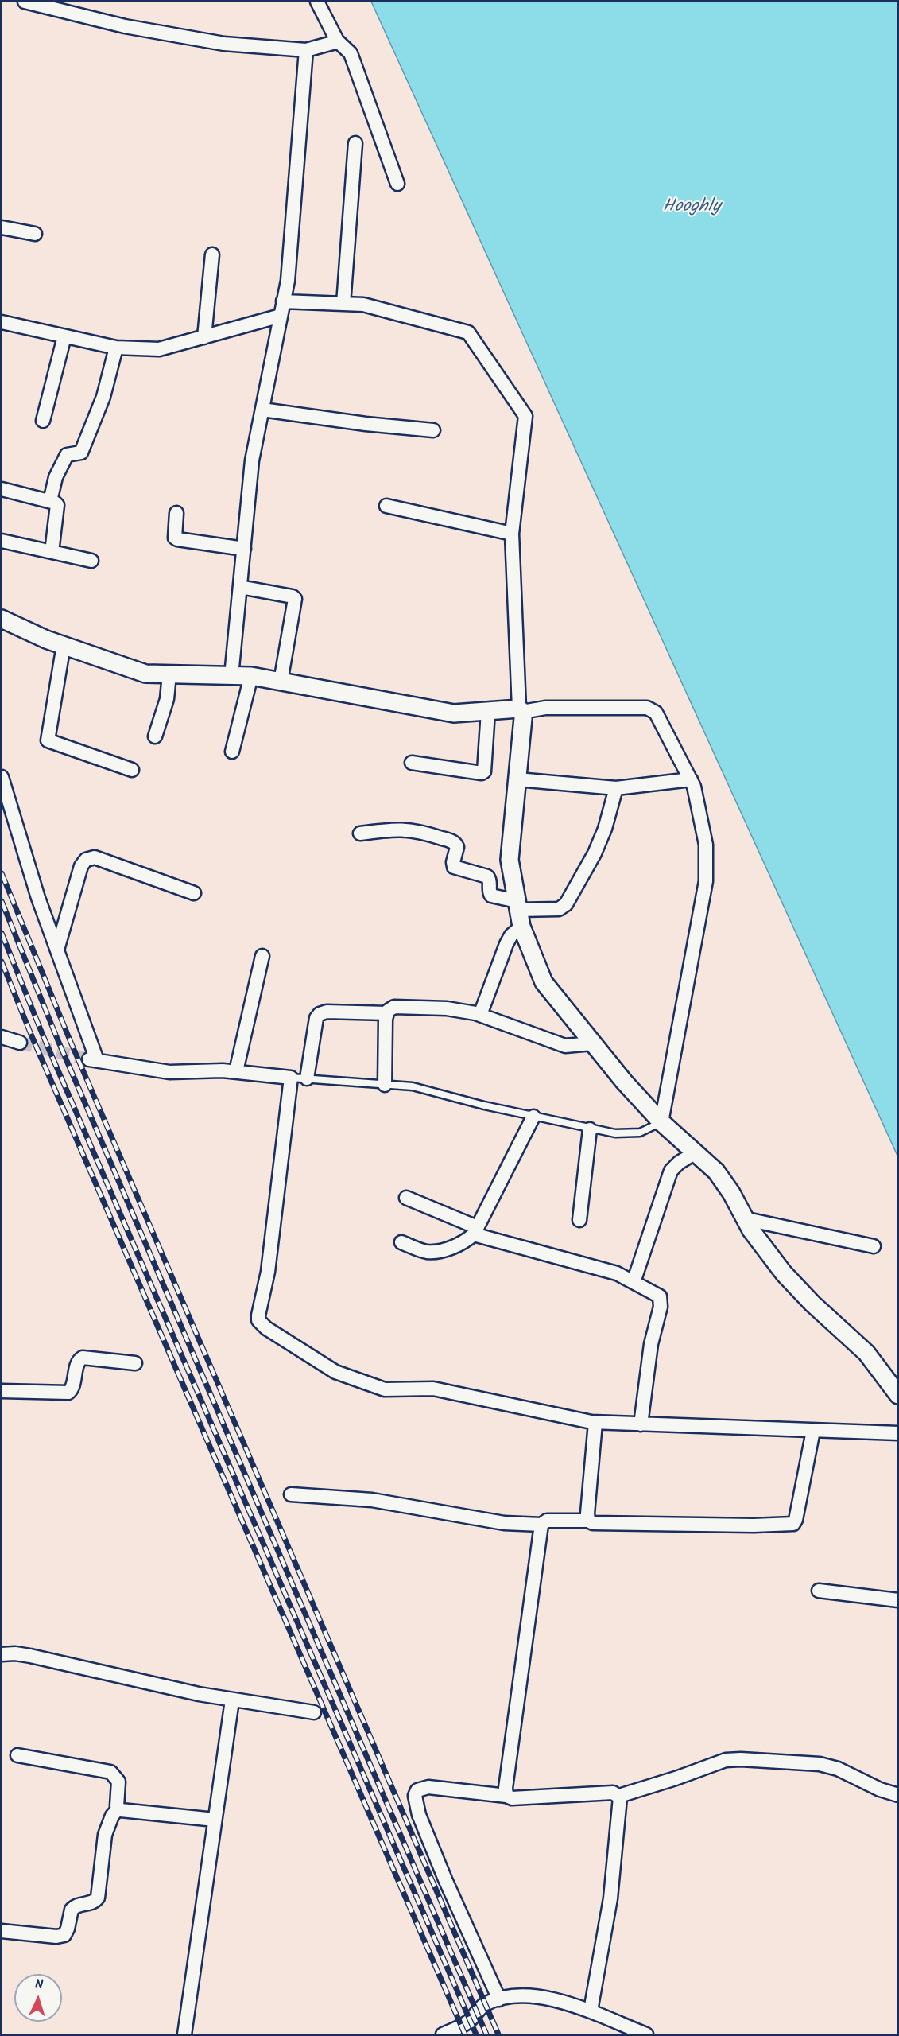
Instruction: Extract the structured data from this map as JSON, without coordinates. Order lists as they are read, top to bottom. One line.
{"water":["Hooghly"],"north":"top"}
